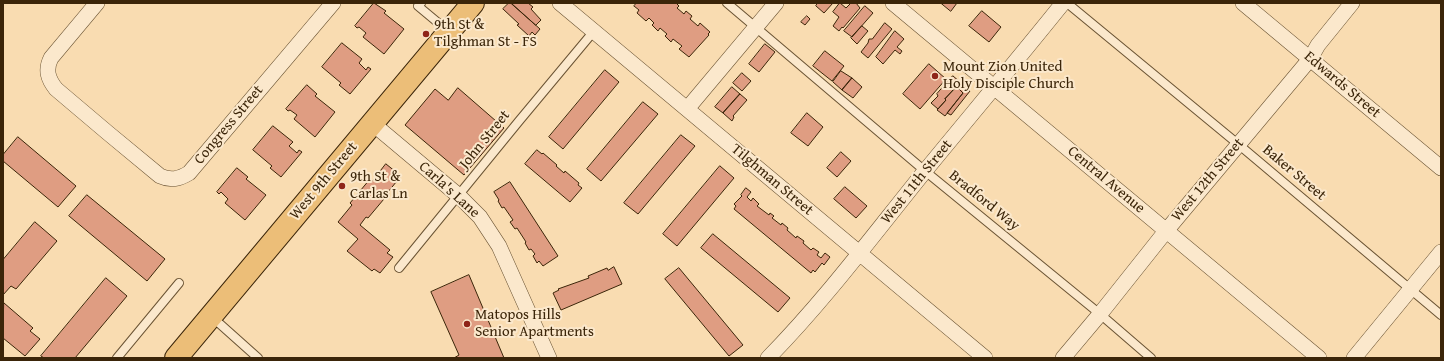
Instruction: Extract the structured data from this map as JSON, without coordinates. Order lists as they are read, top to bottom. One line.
{"streets":{"main road":["West 9th Street"],"street":["Edwards Street","Congress Street","Tilghman Street","Central Avenue","West 12th Street","West 11th Street","Carla's Lane"],"lane":["John Street","Baker Street","Bradford Way"]},"crossings":[["Edwards Street","West 12th Street"],["John Street","Tilghman Street"],["John Street","Carla's Lane"],["Baker Street","West 12th Street"],["Tilghman Street","West 11th Street"],["Central Avenue","West 12th Street"],["Central Avenue","West 11th Street"],["West 12th Street","Bradford Way"],["West 9th Street","Carla's Lane"],["West 11th Street","Bradford Way"]],"places":["9th St & Tilghman St - FS","Mount Zion United Holy Disciple Church","9th St & Carlas Ln","Matopos Hills Senior Apartments"]}
